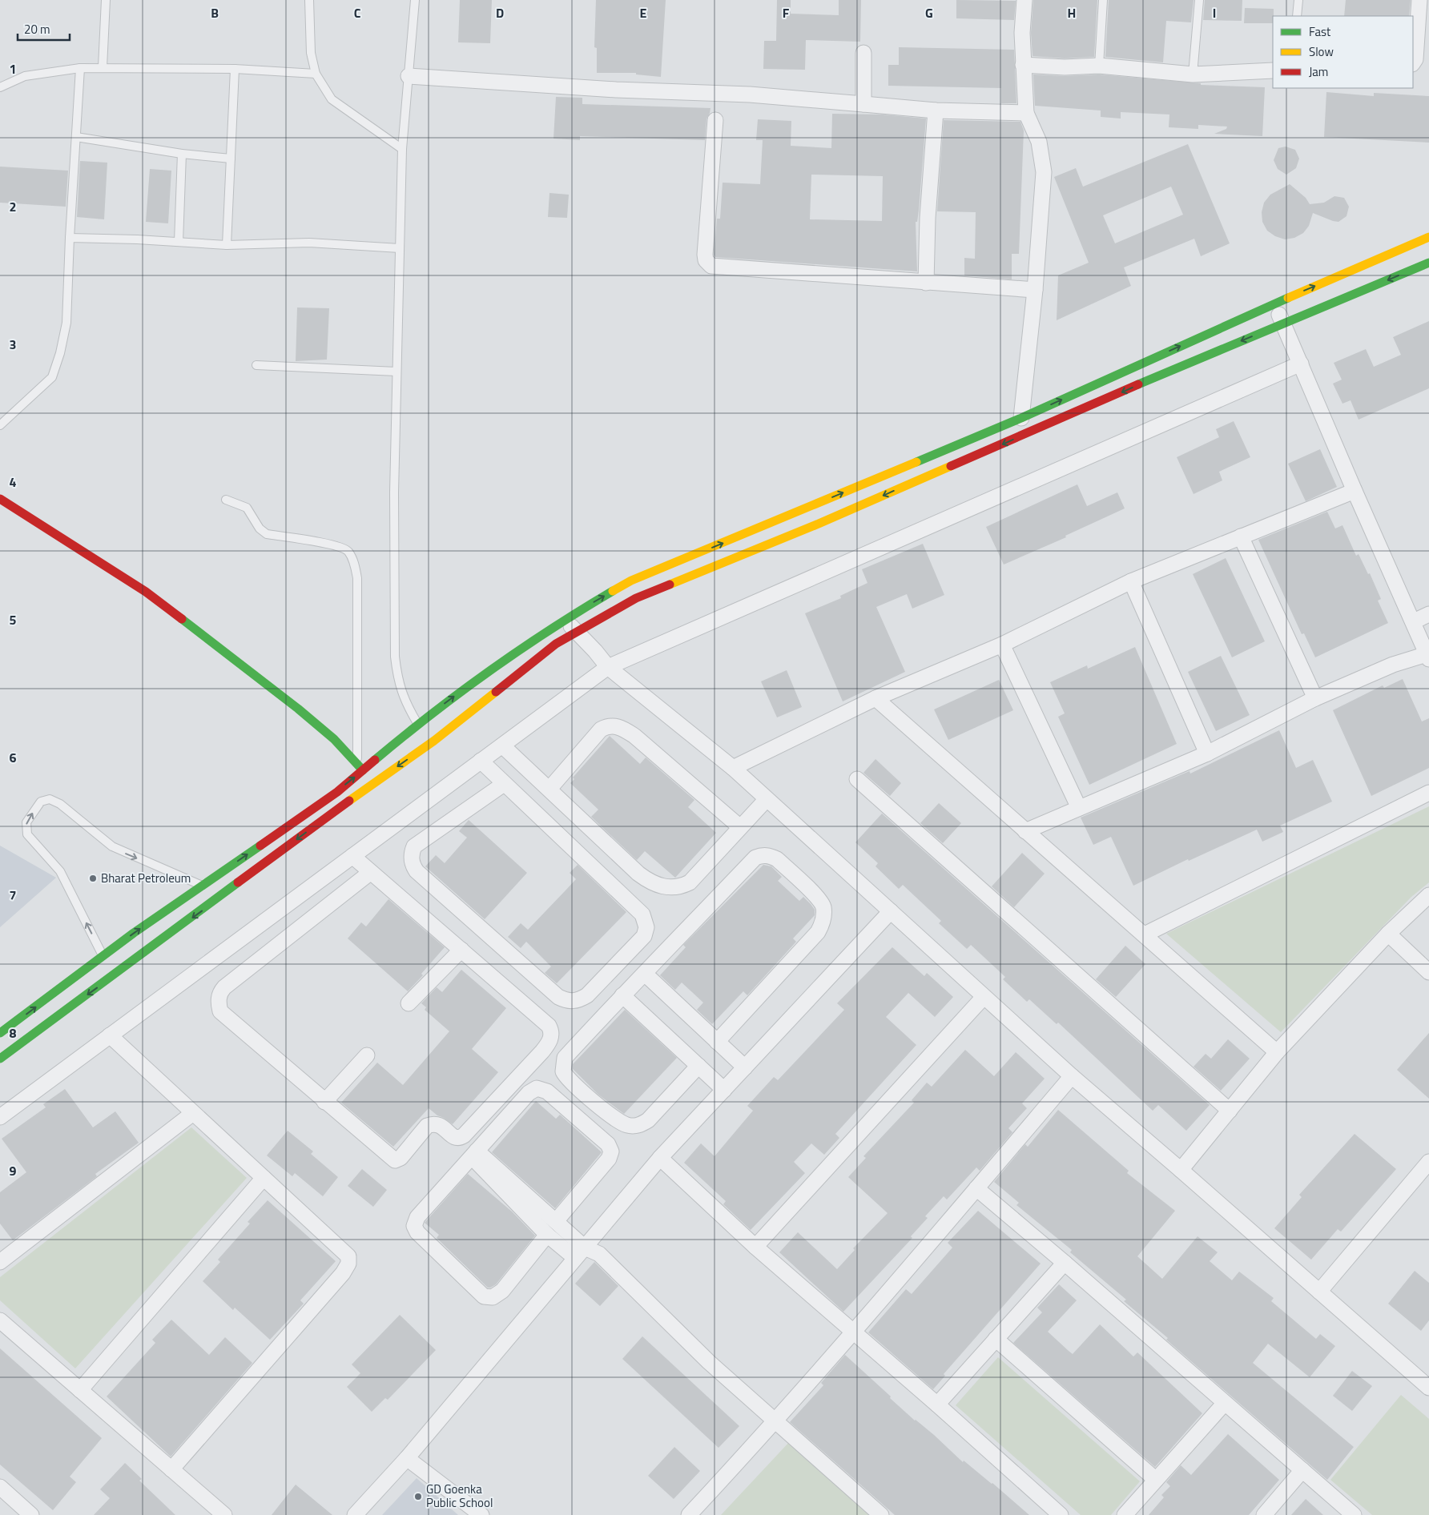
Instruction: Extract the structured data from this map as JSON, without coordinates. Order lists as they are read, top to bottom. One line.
{"places":["Bharat Petroleum","GD Goenka Public School"],"legend":["Fast","Slow","Jam"],"scale_bar":"20 m","grid":{"columns":["B","C","D","E","F","G","H","I"],"rows":["1","2","3","4","5","6","7","8","9"]}}
